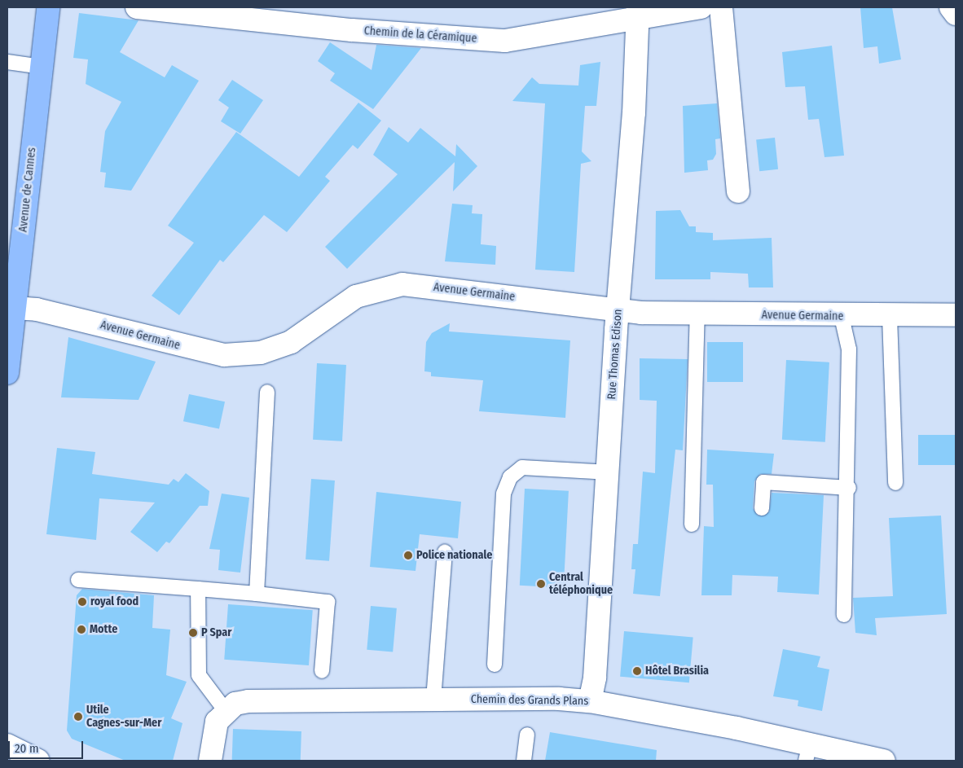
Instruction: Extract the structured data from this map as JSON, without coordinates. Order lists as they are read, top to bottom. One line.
{"streets":{"main road":["Avenue de Cannes"],"street":["Chemin de la Céramique","Avenue Germaine","Rue Thomas Edison","Chemin des Grands Plans"]},"crossings":[["Chemin de la Céramique","Rue Thomas Edison"],["Avenue de Cannes","Avenue Germaine"],["Avenue Germaine","Rue Thomas Edison"],["Rue Thomas Edison","Chemin des Grands Plans"]],"places":["Police nationale","Central téléphonique","royal food","Motte","P Spar","Hôtel Brasilia","Utile Cagnes-sur-Mer"],"scale_bar":"20 m"}
